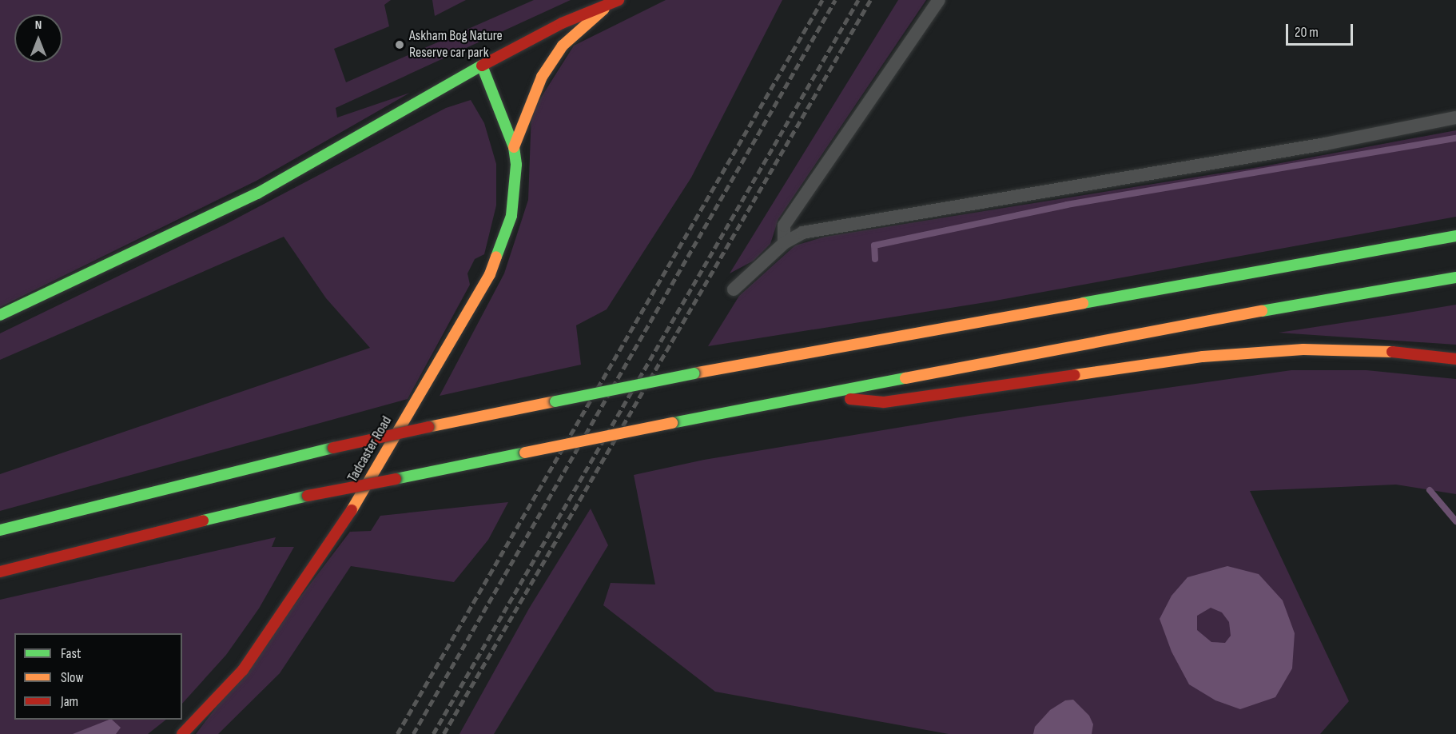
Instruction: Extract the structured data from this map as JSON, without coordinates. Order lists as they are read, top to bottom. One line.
{"streets":{"main road":["Tadcaster Road"]},"places":["Askham Bog Nature Reserve car park"],"legend":["Fast","Slow","Jam"],"scale_bar":"20 m","north":"top"}
